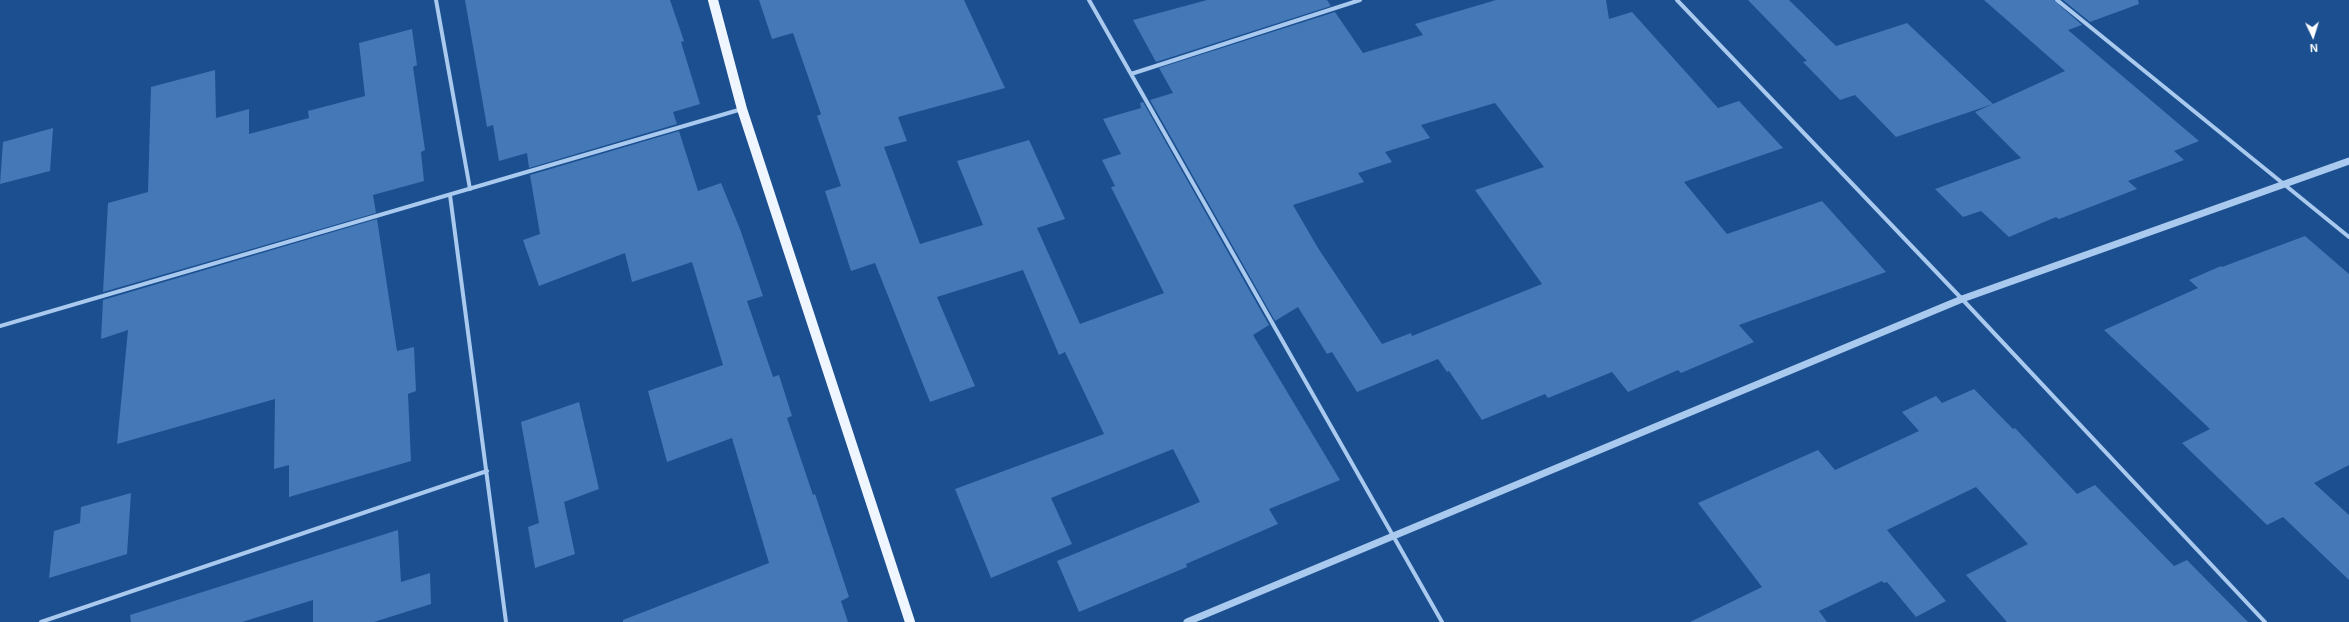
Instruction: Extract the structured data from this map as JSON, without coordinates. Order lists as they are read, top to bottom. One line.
{"north":"bottom"}
